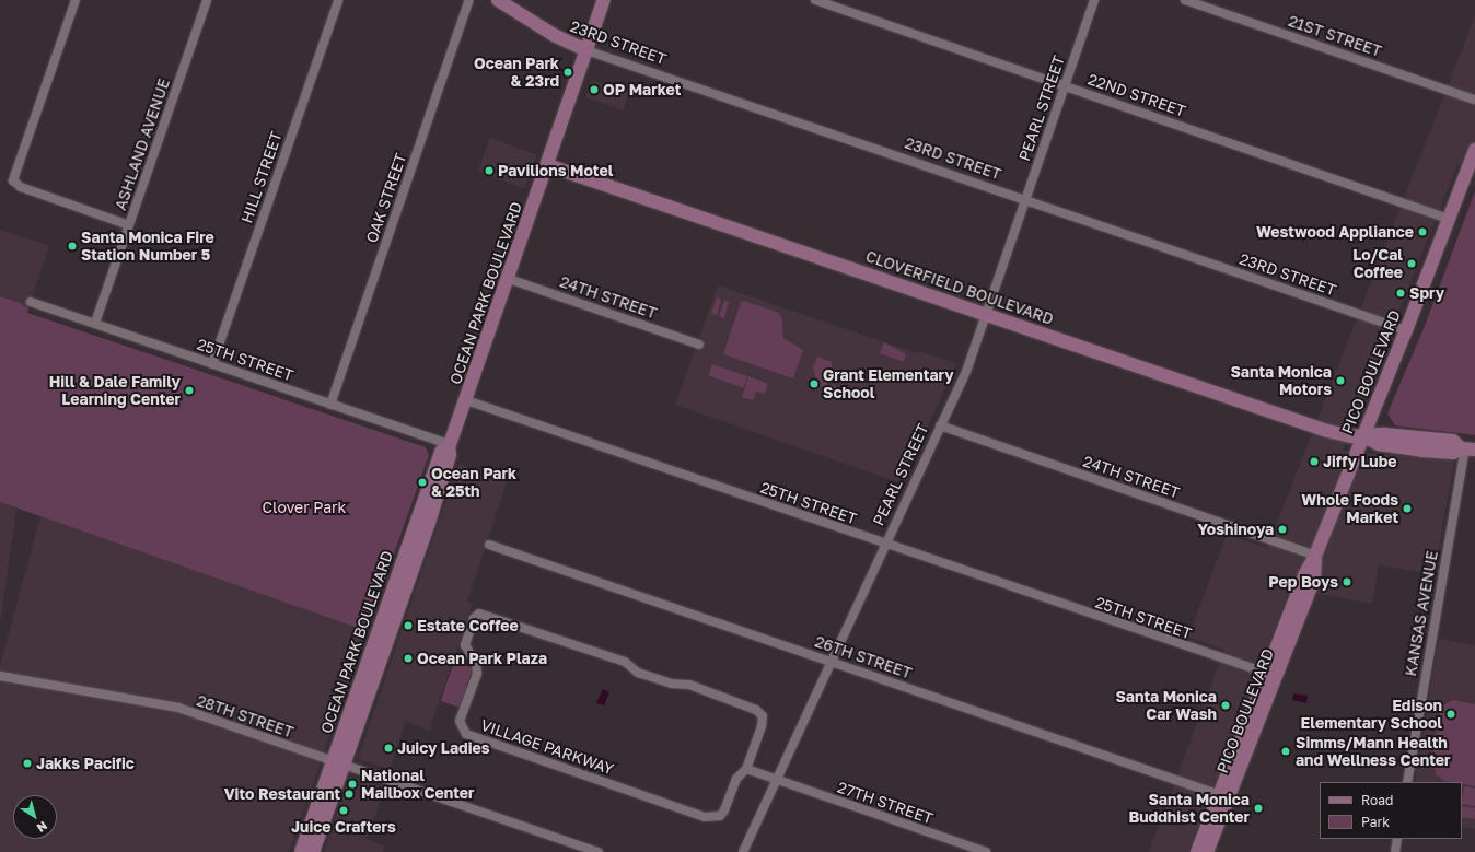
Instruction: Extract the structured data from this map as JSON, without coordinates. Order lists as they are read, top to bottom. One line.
{"streets":{"street":["21ST STREET","23RD STREET","22ND STREET","PEARL STREET","ASHLAND AVENUE","HILL STREET","OAK STREET","CLOVERFIELD BOULEVARD","OCEAN PARK BOULEVARD","24TH STREET","25TH STREET","PICO BOULEVARD","KANSAS AVENUE","26TH STREET","28TH STREET","VILLAGE PARKWAY","27TH STREET"]},"crossings":[["23RD STREET","PEARL STREET"],["23RD STREET","OCEAN PARK BOULEVARD"],["23RD STREET","PICO BOULEVARD"],["22ND STREET","PEARL STREET"],["22ND STREET","PICO BOULEVARD"],["PEARL STREET","CLOVERFIELD BOULEVARD"],["PEARL STREET","24TH STREET"],["PEARL STREET","25TH STREET"],["PEARL STREET","26TH STREET"],["PEARL STREET","27TH STREET"],["ASHLAND AVENUE","25TH STREET"],["HILL STREET","25TH STREET"],["OAK STREET","25TH STREET"],["CLOVERFIELD BOULEVARD","OCEAN PARK BOULEVARD"],["CLOVERFIELD BOULEVARD","PICO BOULEVARD"],["CLOVERFIELD BOULEVARD","KANSAS AVENUE"],["OCEAN PARK BOULEVARD","24TH STREET"],["OCEAN PARK BOULEVARD","25TH STREET"],["OCEAN PARK BOULEVARD","28TH STREET"],["24TH STREET","PICO BOULEVARD"],["25TH STREET","PICO BOULEVARD"],["PICO BOULEVARD","26TH STREET"],["VILLAGE PARKWAY","27TH STREET"]],"parks":["Clover Park"],"places":["Ocean Park & 23rd","OP Market","Pavilions Motel","Westwood Appliance","Santa Monica Fire Station Number 5","Lo/Cal Coffee","Spry","Santa Monica Motors","Grant Elementary School","Hill & Dale Family Learning Center","Jiffy Lube","Ocean Park & 25th","Whole Foods Market","Yoshinoya","Pep Boys","Estate Coffee","Ocean Park Plaza","Santa Monica Car Wash","Edison Elementary School","Juicy Ladies","Simms/Mann Health and Wellness Center","Jakks Pacific","National Mailbox Center","Vito Restaurant","Santa Monica Buddhist Center","Juice Crafters"],"legend":["Road","Park"],"north":"bottom right"}
